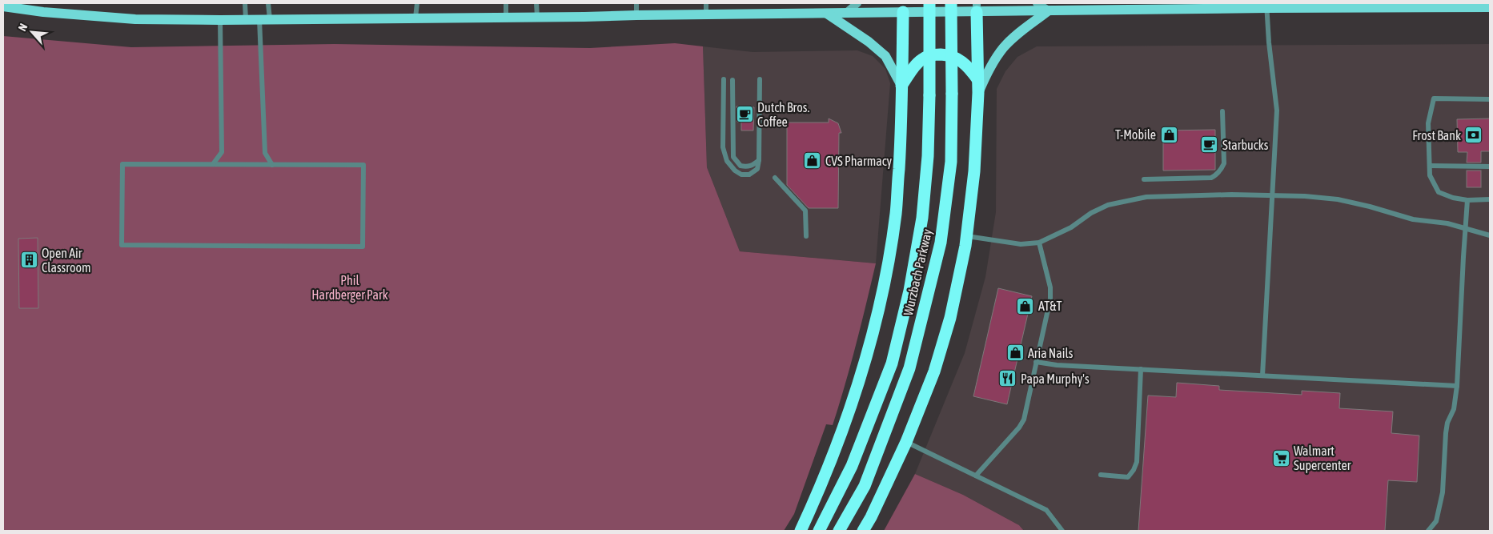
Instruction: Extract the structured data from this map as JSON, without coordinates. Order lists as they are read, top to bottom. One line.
{"streets":{"highway":["Wurzbach Parkway"]},"parks":["Phil Hardberger Park"],"places":{"cafe":["Dutch Bros. Coffee","Starbucks"],"shop":["T-Mobile","CVS Pharmacy","AT&T","Aria Nails"],"bank":["Frost Bank"],"building":["Open Air Classroom"],"restaurant":["Papa Murphy's"],"supermarket":["Walmart Supercenter"]},"north":"top left"}
